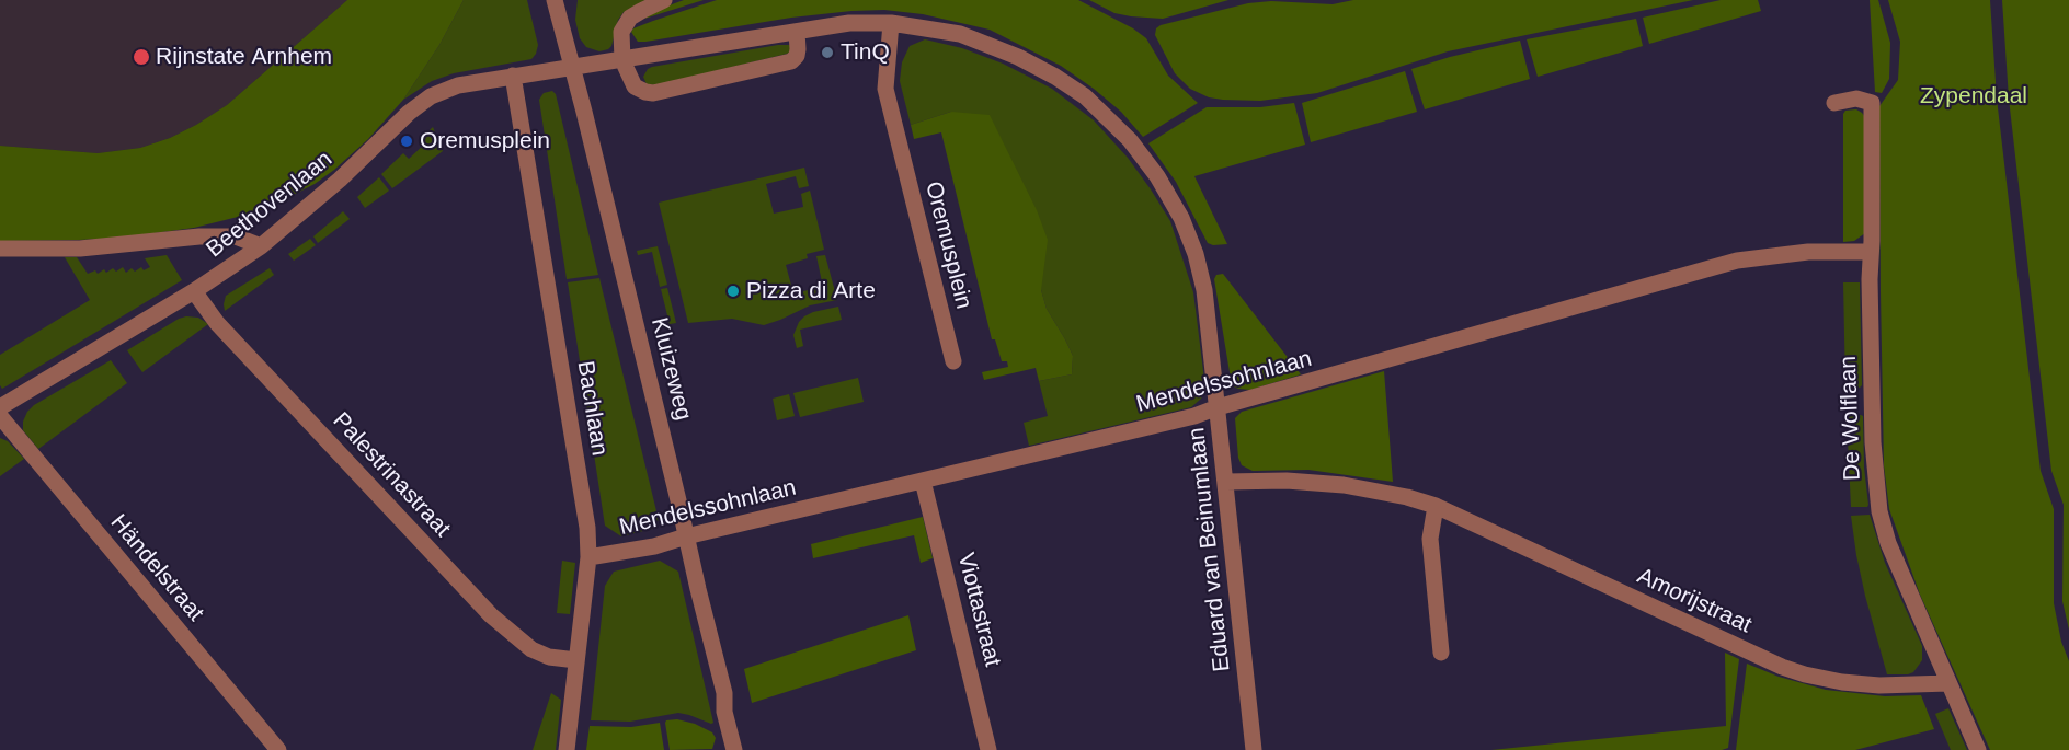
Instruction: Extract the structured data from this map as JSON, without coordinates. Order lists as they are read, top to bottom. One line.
{"streets":{"street":["Beethovenlaan","Oremusplein","Kluizeweg","Mendelssohnlaan","Bachlaan","De Wolflaan","Palestrinastraat","Eduard van Beinumlaan","Händelstraat","Amorijstraat","Viottastraat"]},"crossings":[["Beethovenlaan","Kluizeweg"],["Beethovenlaan","Bachlaan"],["Beethovenlaan","Palestrinastraat"],["Beethovenlaan","Eduard van Beinumlaan"],["Oremusplein","Eduard van Beinumlaan"],["Kluizeweg","Mendelssohnlaan"],["Kluizeweg","Eduard van Beinumlaan"],["Mendelssohnlaan","Bachlaan"],["Mendelssohnlaan","De Wolflaan"],["Mendelssohnlaan","Eduard van Beinumlaan"],["Mendelssohnlaan","Viottastraat"],["Bachlaan","Palestrinastraat"],["De Wolflaan","Amorijstraat"],["Eduard van Beinumlaan","Amorijstraat"]],"parks":["Zypendaal"],"places":["TinQ","Rijnstate Arnhem","Oremusplein","Pizza di Arte"]}
